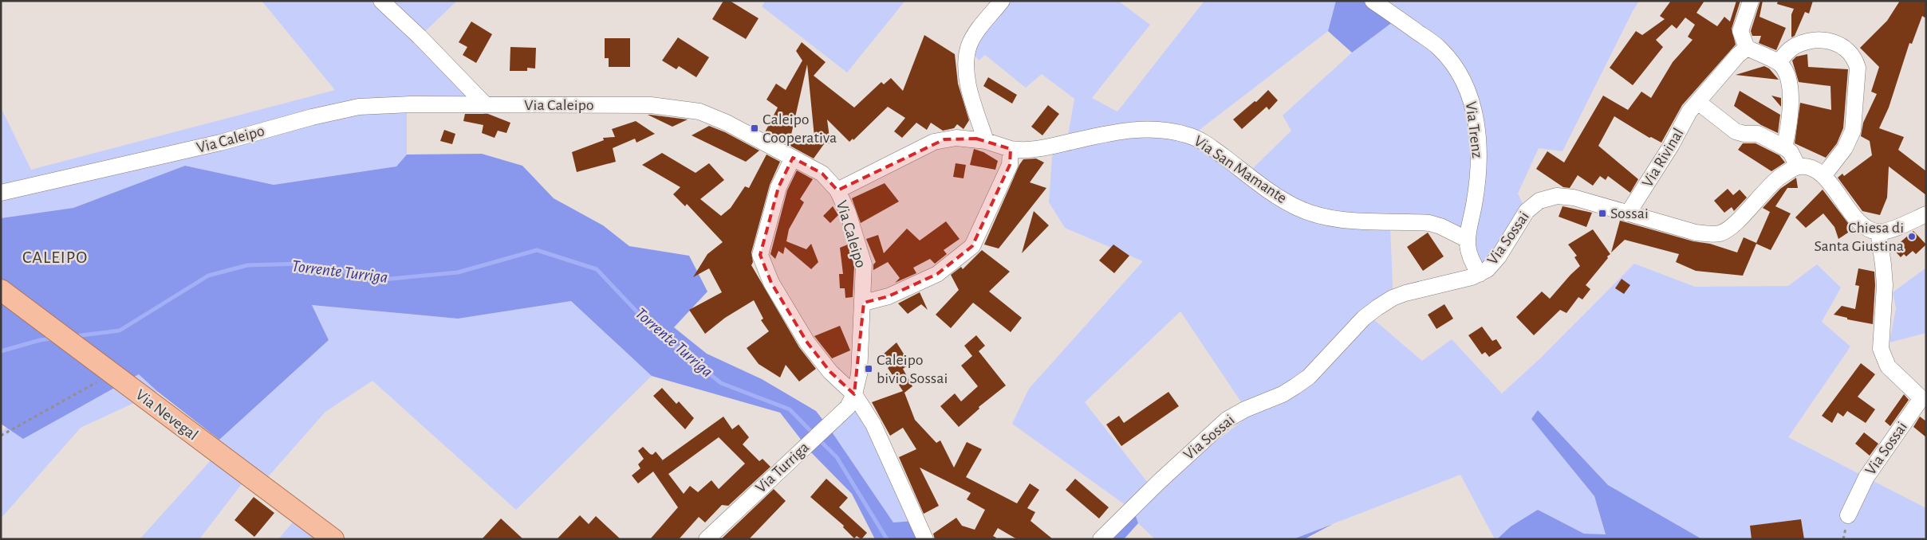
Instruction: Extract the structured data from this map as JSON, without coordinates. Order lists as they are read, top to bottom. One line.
{"streets":{"main road":["Via Nevegal"],"street":["Via Caleipo","Via Trenz","Via Rivinal","Via San Mamante","Via Sossai","Via Turriga"]},"crossings":[["Via Caleipo","Via San Mamante"],["Via Caleipo","Via Turriga"],["Via Trenz","Via San Mamante"],["Via Trenz","Via Sossai"],["Via Rivinal","Via Sossai"]],"districts":["CALEIPO"],"water":["Torrente Turriga"],"places":{"transit":["Caleipo Cooperativa","Sossai","Caleipo bivio Sossai"],"other":["Chiesa di Santa Giustina"]}}
